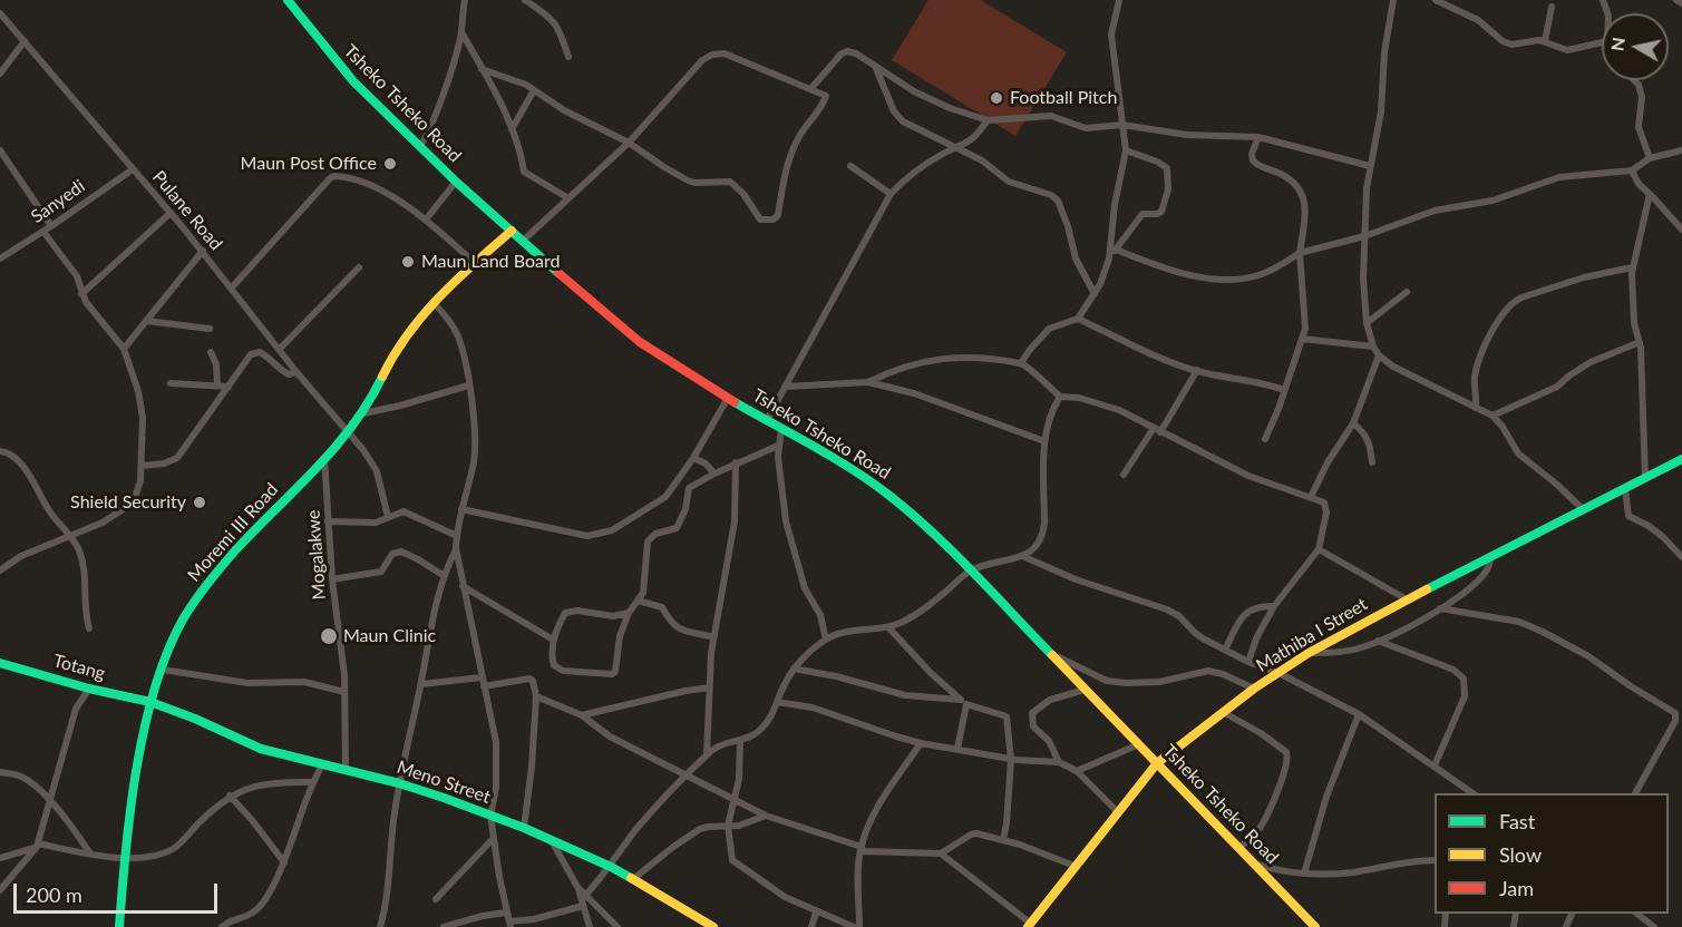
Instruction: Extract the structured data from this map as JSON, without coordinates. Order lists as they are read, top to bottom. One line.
{"streets":{"main road":["Tsheko Tsheko Road","Moremi III Road","Mathiba I Street","Totang","Meno Street"],"street":["Sanyedi","Pulane Road","Mogalakwe"]},"crossings":[["Tsheko Tsheko Road","Moremi III Road"],["Tsheko Tsheko Road","Mathiba I Street"],["Sanyedi","Pulane Road"],["Pulane Road","Moremi III Road"],["Moremi III Road","Mogalakwe"],["Moremi III Road","Totang"],["Moremi III Road","Meno Street"],["Mogalakwe","Meno Street"],["Totang","Meno Street"]],"places":["Football Pitch","Maun Post Office","Maun Land Board","Shield Security","Maun Clinic"],"legend":["Fast","Slow","Jam"],"scale_bar":"200 m","north":"left"}
